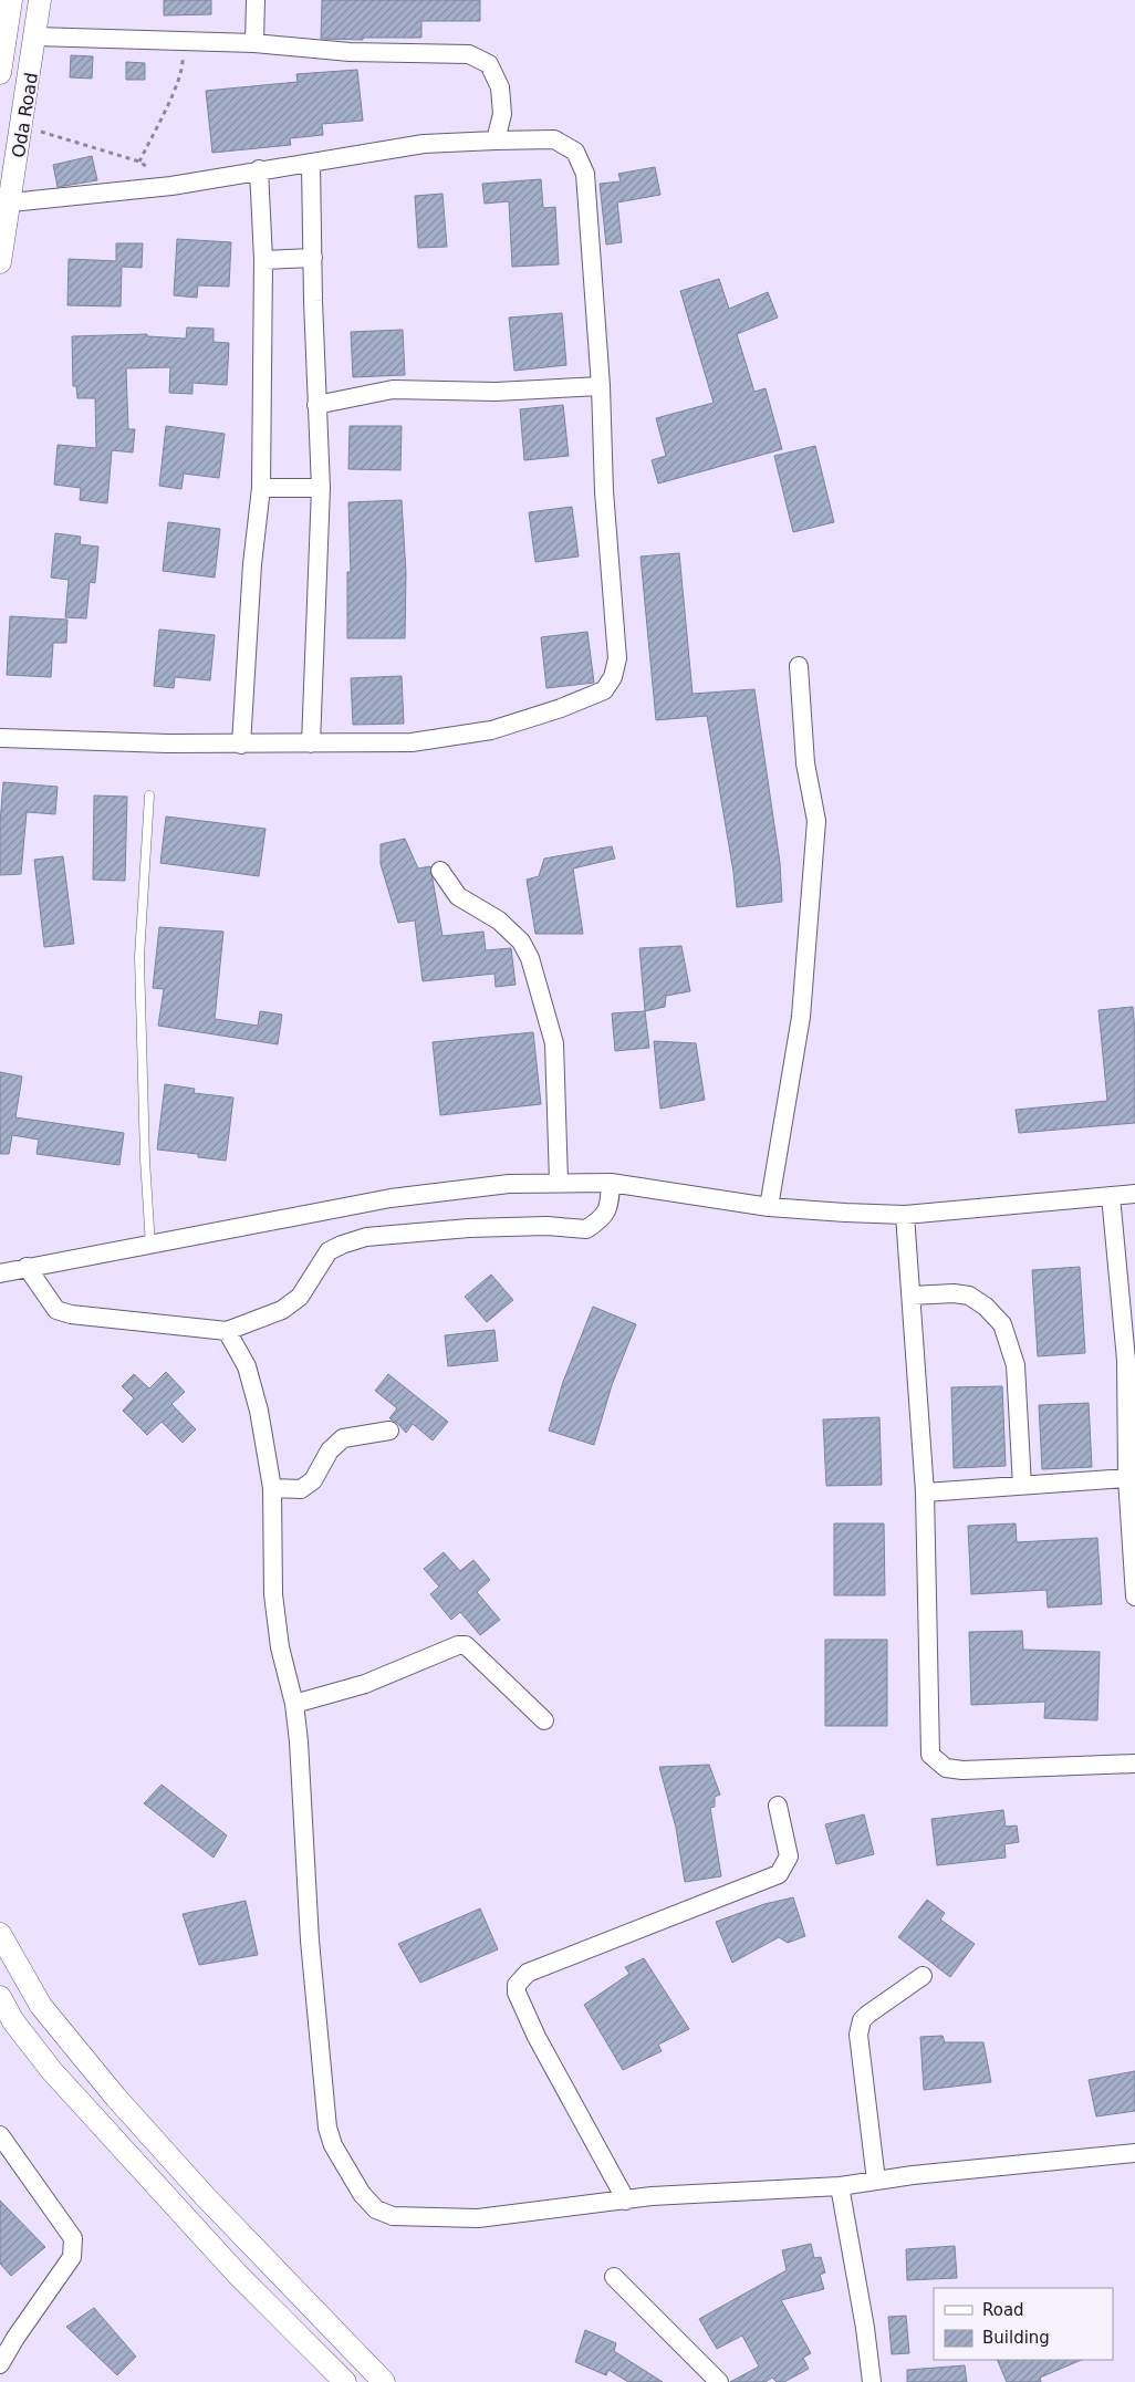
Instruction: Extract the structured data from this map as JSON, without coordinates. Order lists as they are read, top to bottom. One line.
{"streets":{"street":["Oda Road"]},"legend":["Road","Building"]}
